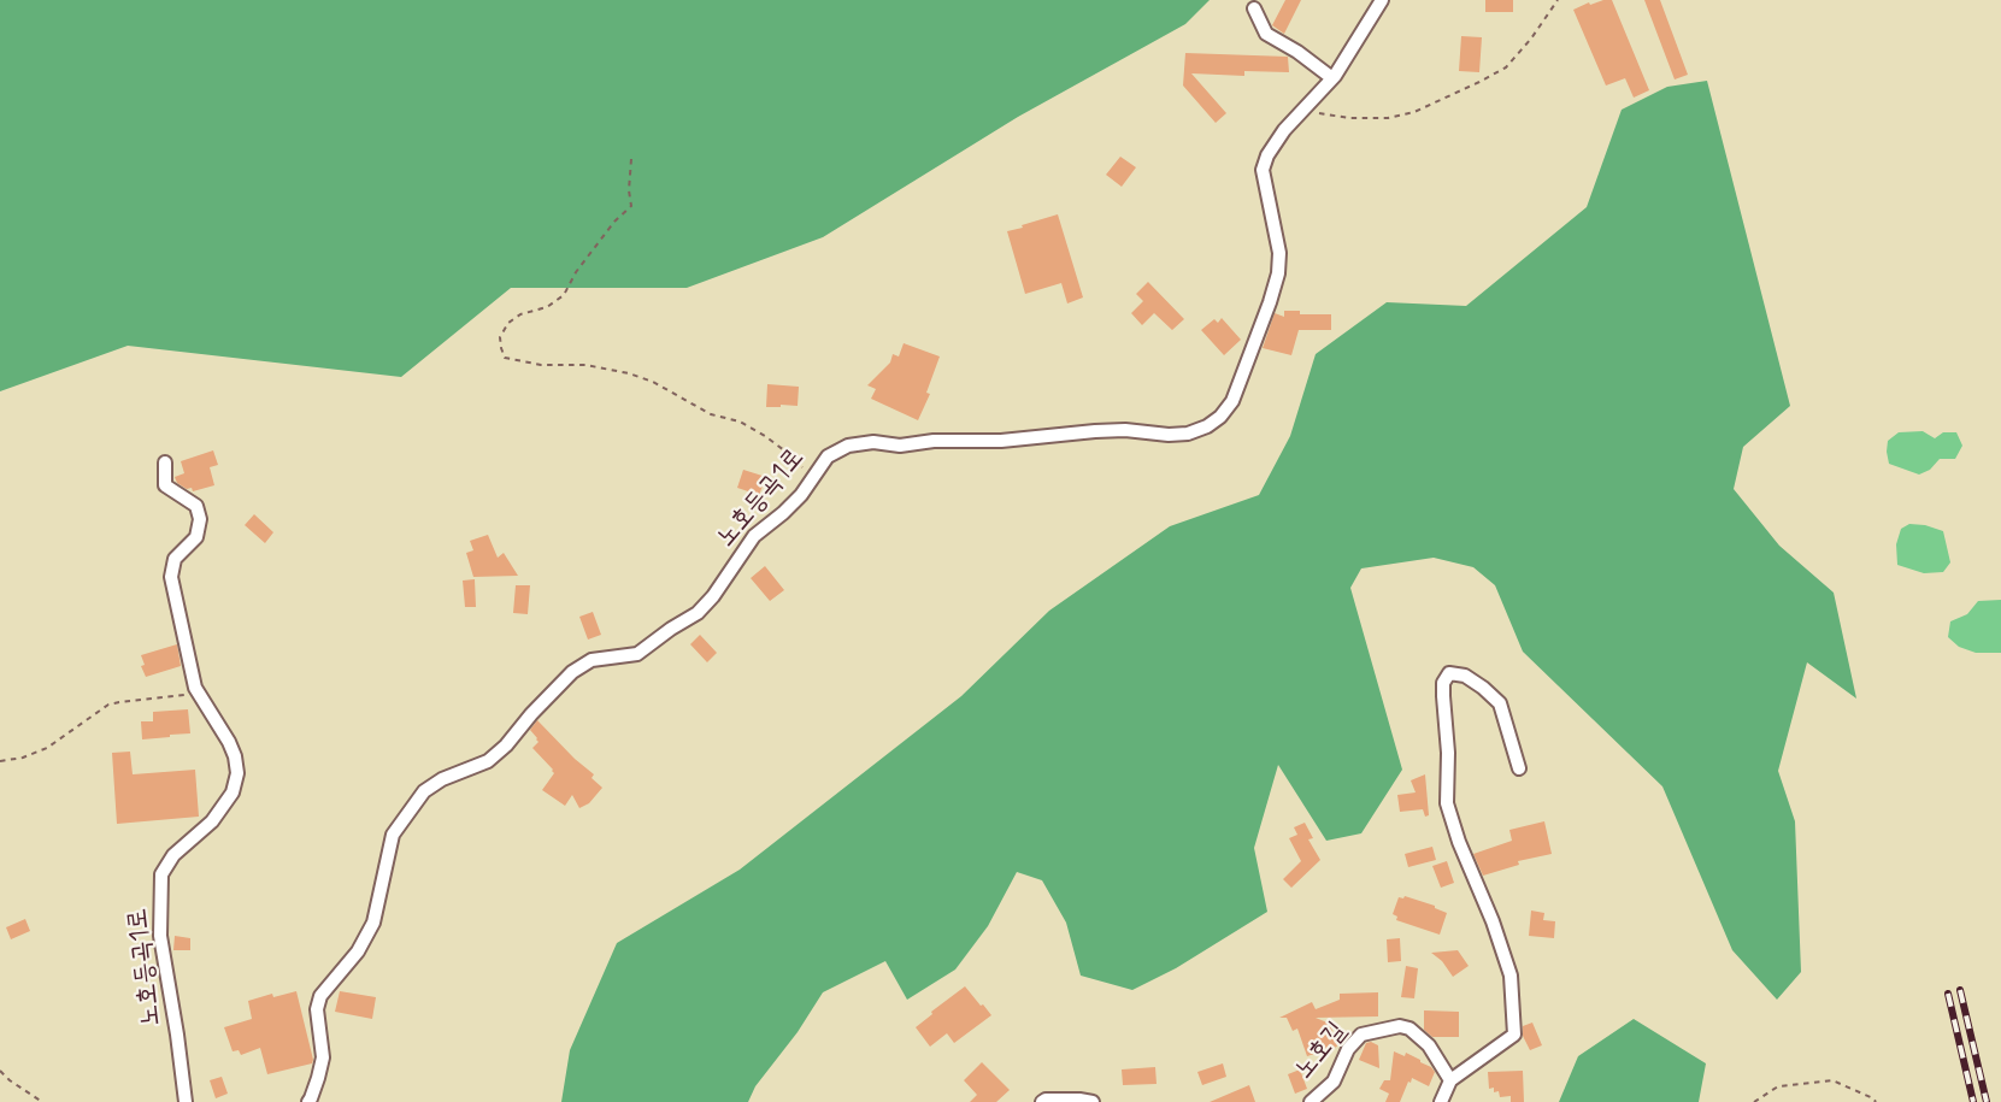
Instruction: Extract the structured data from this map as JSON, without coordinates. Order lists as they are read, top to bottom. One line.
{"streets":{"street":["노호등곡1로","노호길"]}}
